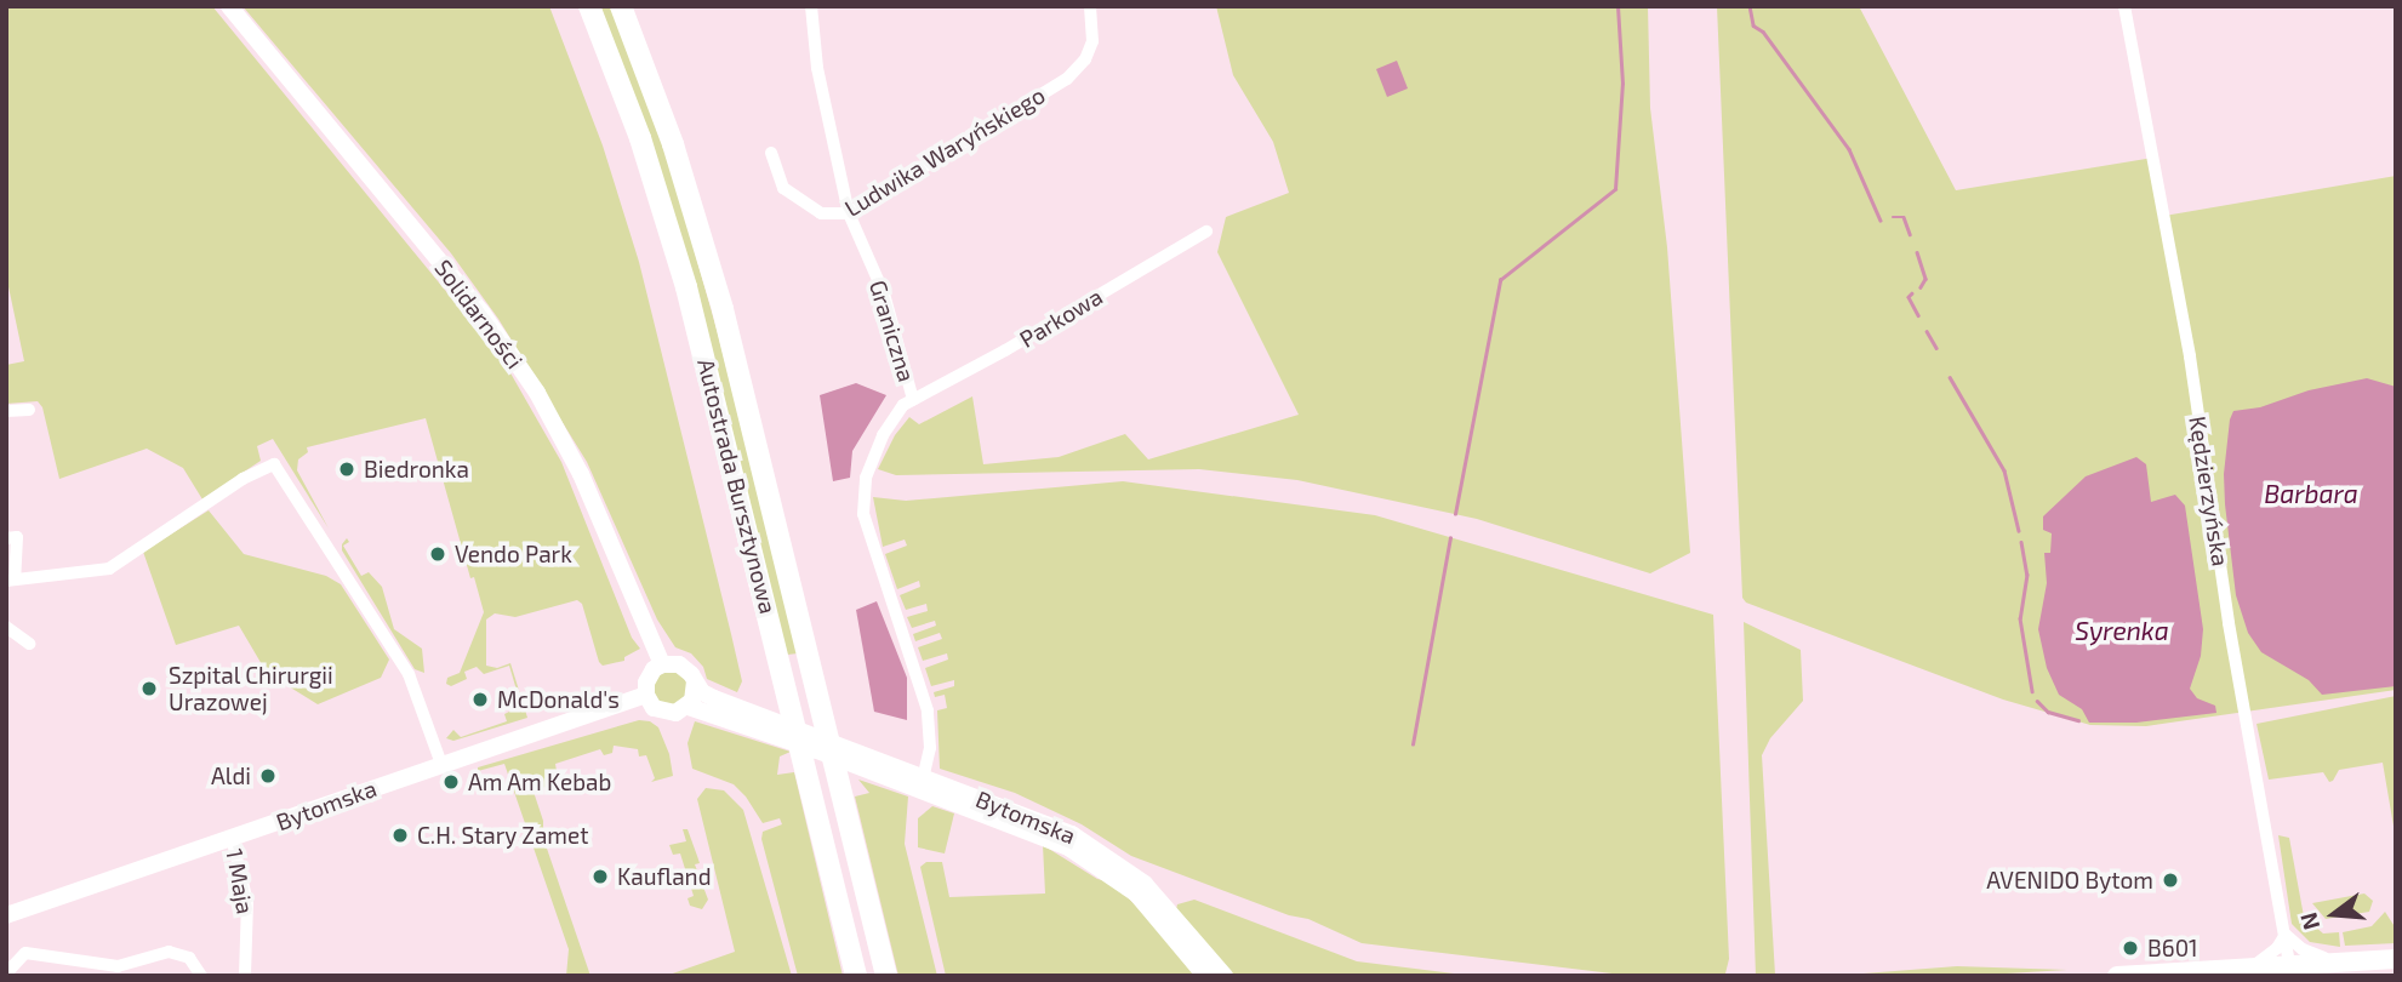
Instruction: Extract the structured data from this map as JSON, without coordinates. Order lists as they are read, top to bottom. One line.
{"streets":{"highway":["Autostrada Bursztynowa"],"street":["Ludwika Waryńskiego","Solidarności","Parkowa","Graniczna","Kędzierzyńska","Bytomska","1 Maja"]},"crossings":[["Ludwika Waryńskiego","Graniczna"],["Solidarności","Bytomska"],["Parkowa","Graniczna"],["Graniczna","Bytomska"],["Bytomska","1 Maja"]],"water":["Barbara","Syrenka"],"places":["Biedronka","Vendo Park","Szpital Chirurgii Urazowej","McDonald's","Aldi","Am Am Kebab","C.H. Stary Zamet","Kaufland","AVENIDO Bytom","B601"],"north":"left"}
